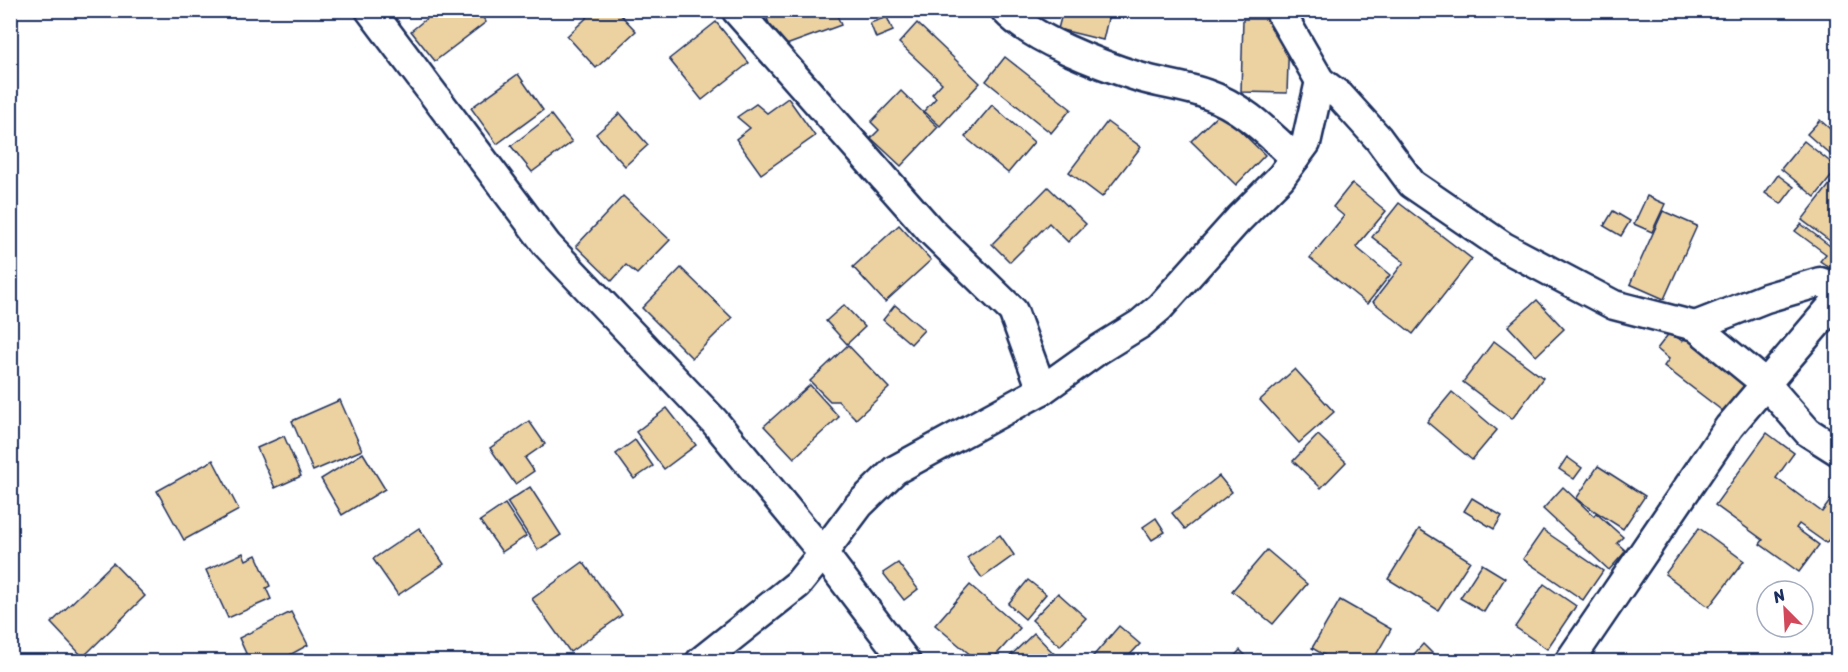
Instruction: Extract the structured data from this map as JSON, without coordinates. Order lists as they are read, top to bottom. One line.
{"north":"top left"}
